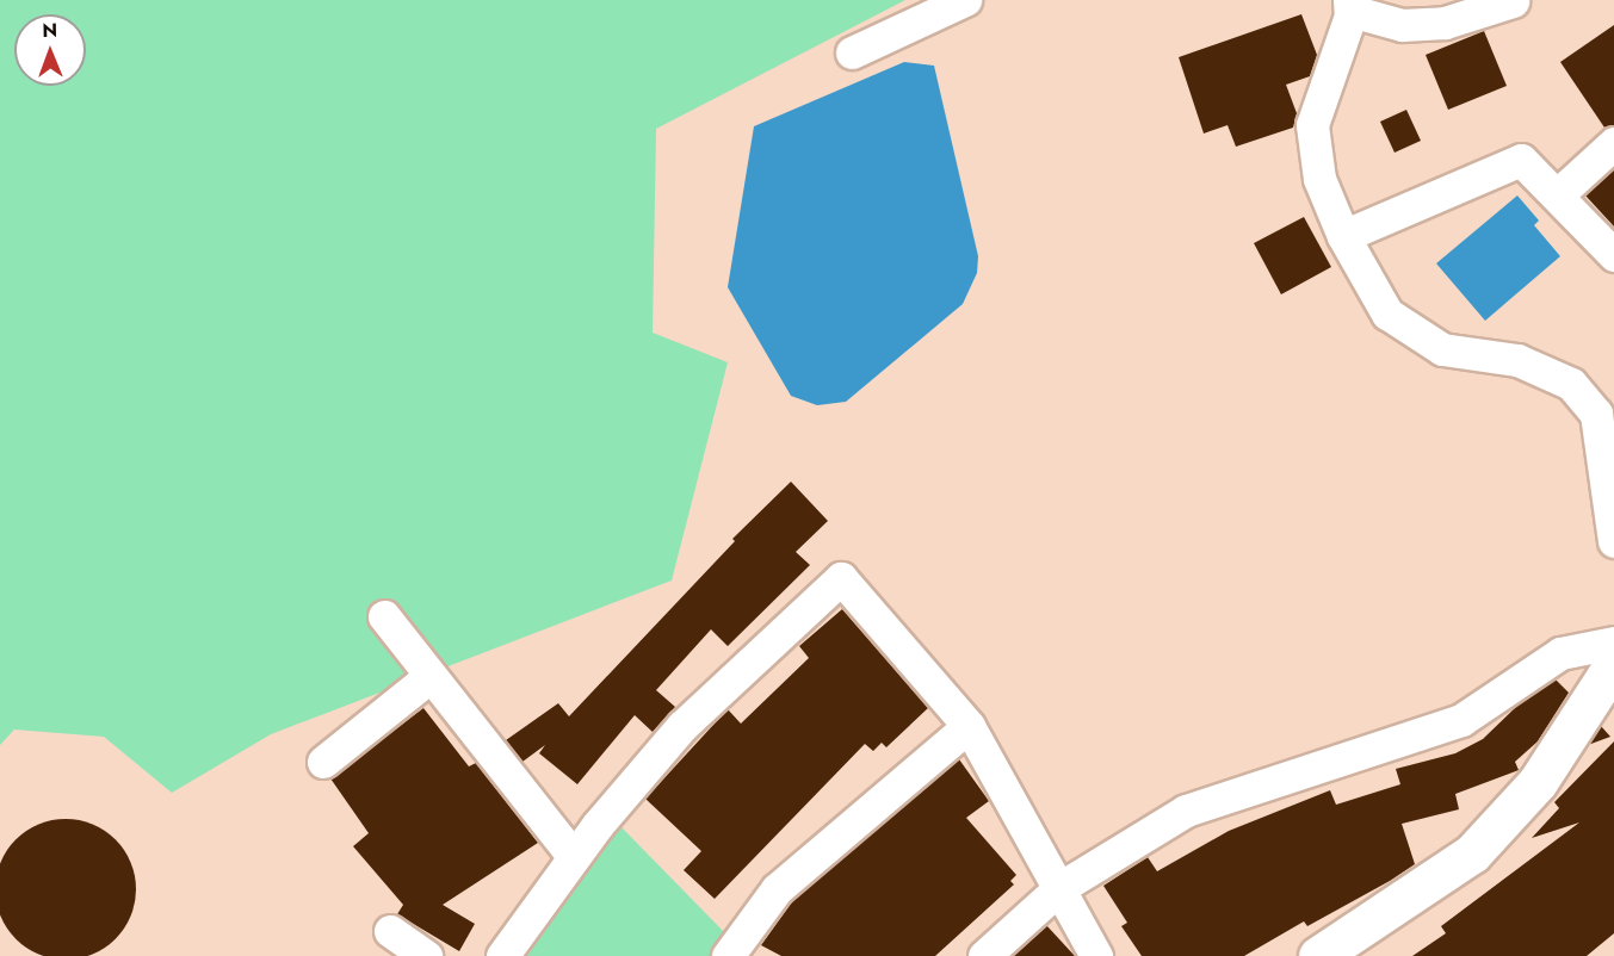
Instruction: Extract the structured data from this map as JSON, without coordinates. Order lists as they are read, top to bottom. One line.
{"north":"top"}
